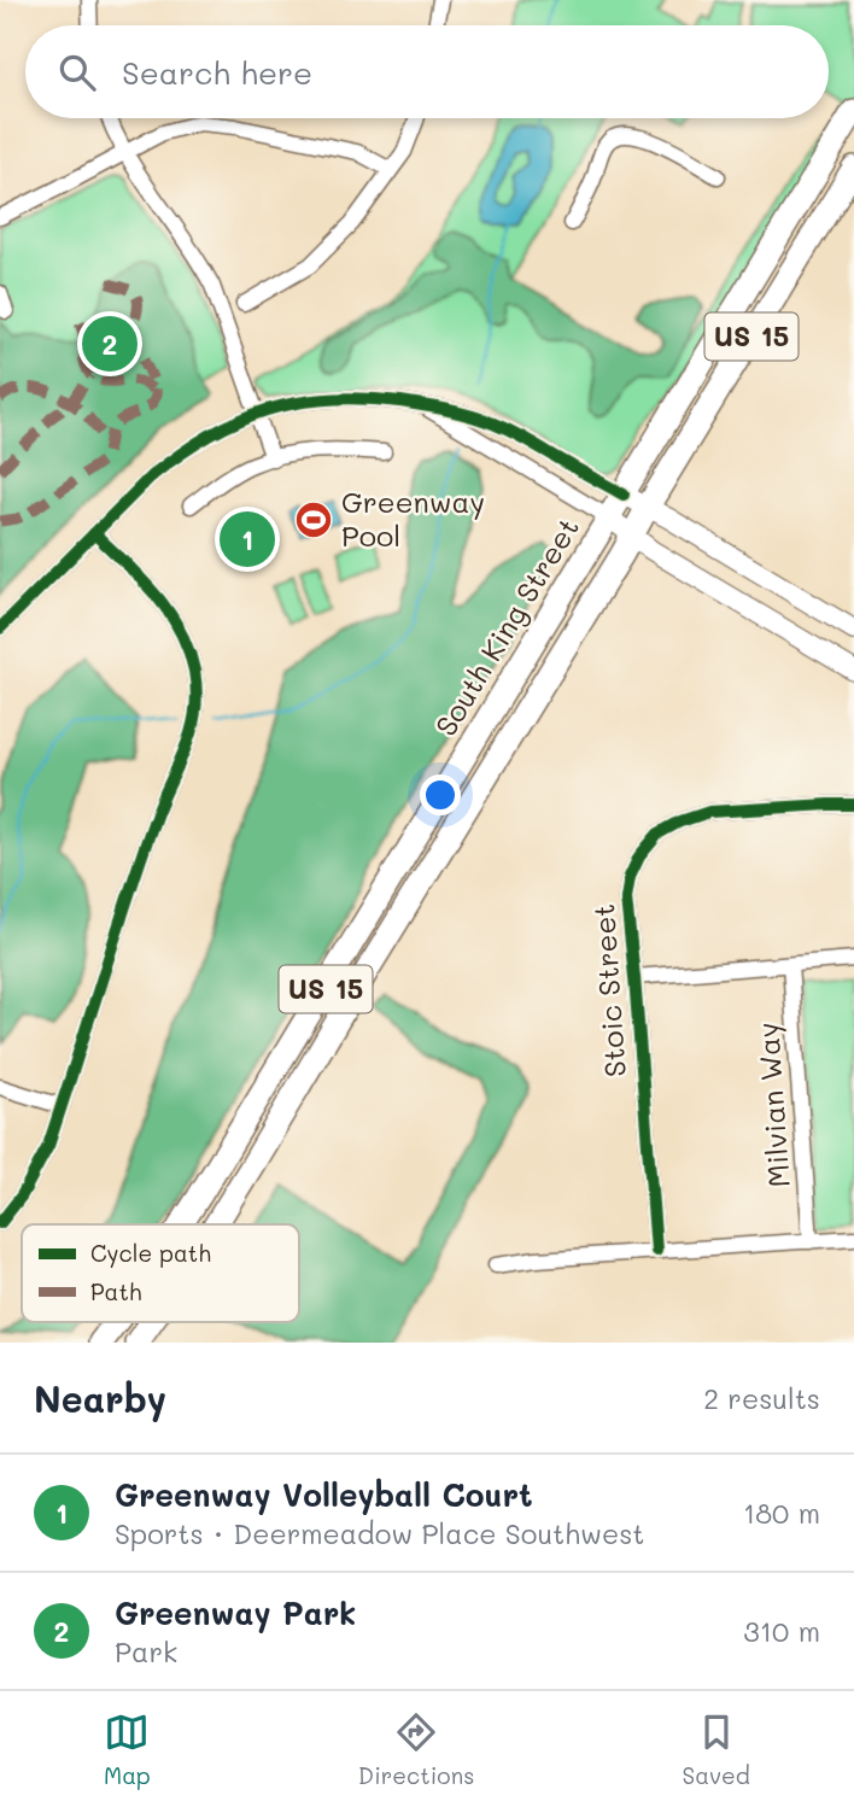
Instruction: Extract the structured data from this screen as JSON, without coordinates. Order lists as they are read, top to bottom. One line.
{"streets":{"highway":["US 15","South King Street"],"street":["Stoic Street","Milvian Way"]},"places":{"sports":["Greenway Pool"]},"legend":["Cycle path","Path"],"page":{"search":"Search here","pins":["2","1"],"heading":["Nearby","2 results"],"list":[{"mark":"1","name":"Greenway Volleyball Court","note":"Sports · Deermeadow Place Southwest","value":"180 m"},{"mark":"2","name":"Greenway Park","note":"Park","value":"310 m"}],"nav":["Map","Directions","Saved"]}}
